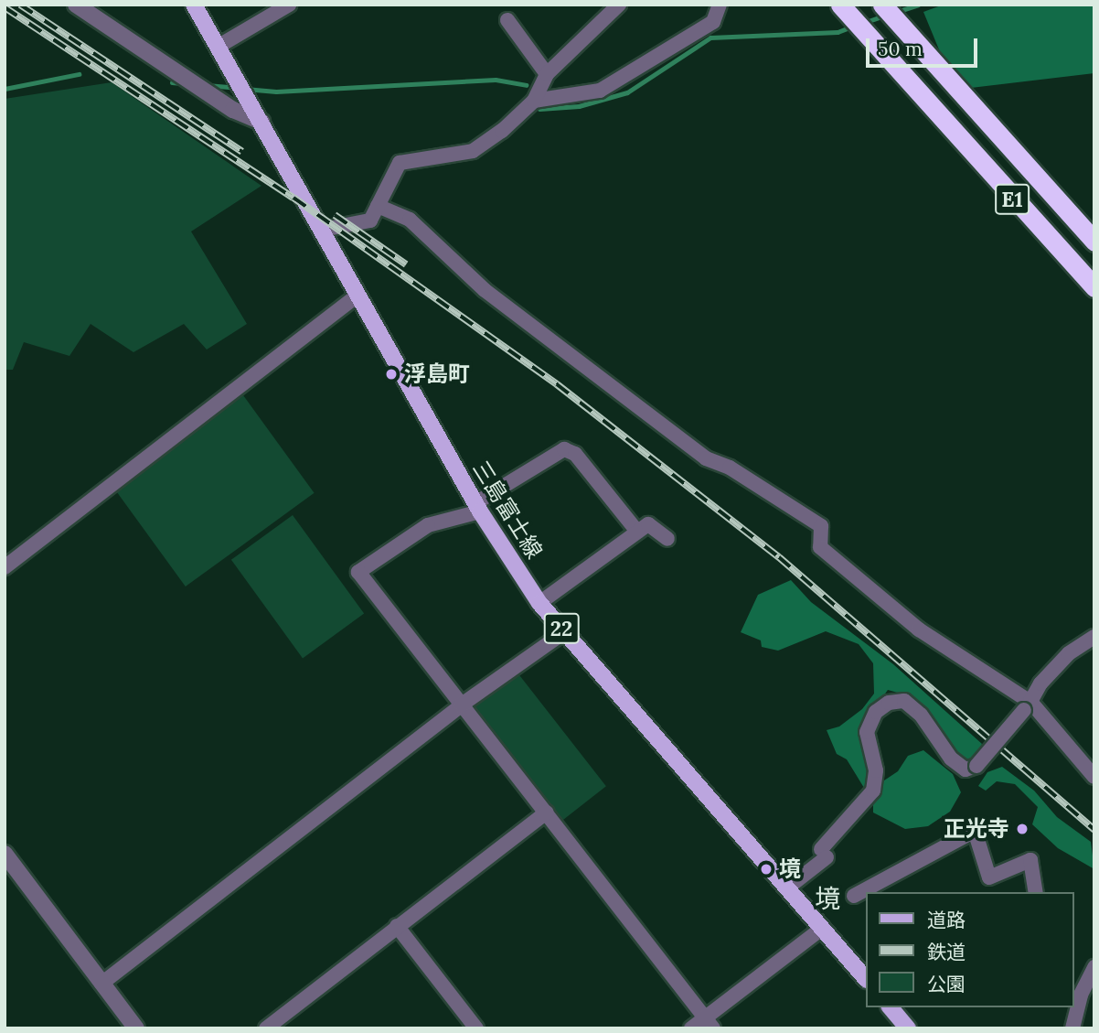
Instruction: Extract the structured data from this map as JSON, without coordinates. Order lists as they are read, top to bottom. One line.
{"streets":{"highway":["E1"],"main road":["三島富士線","22"]},"districts":["境"],"places":["浮島町","正光寺","境"],"legend":["道路","鉄道","公園"],"scale_bar":"50 m"}
